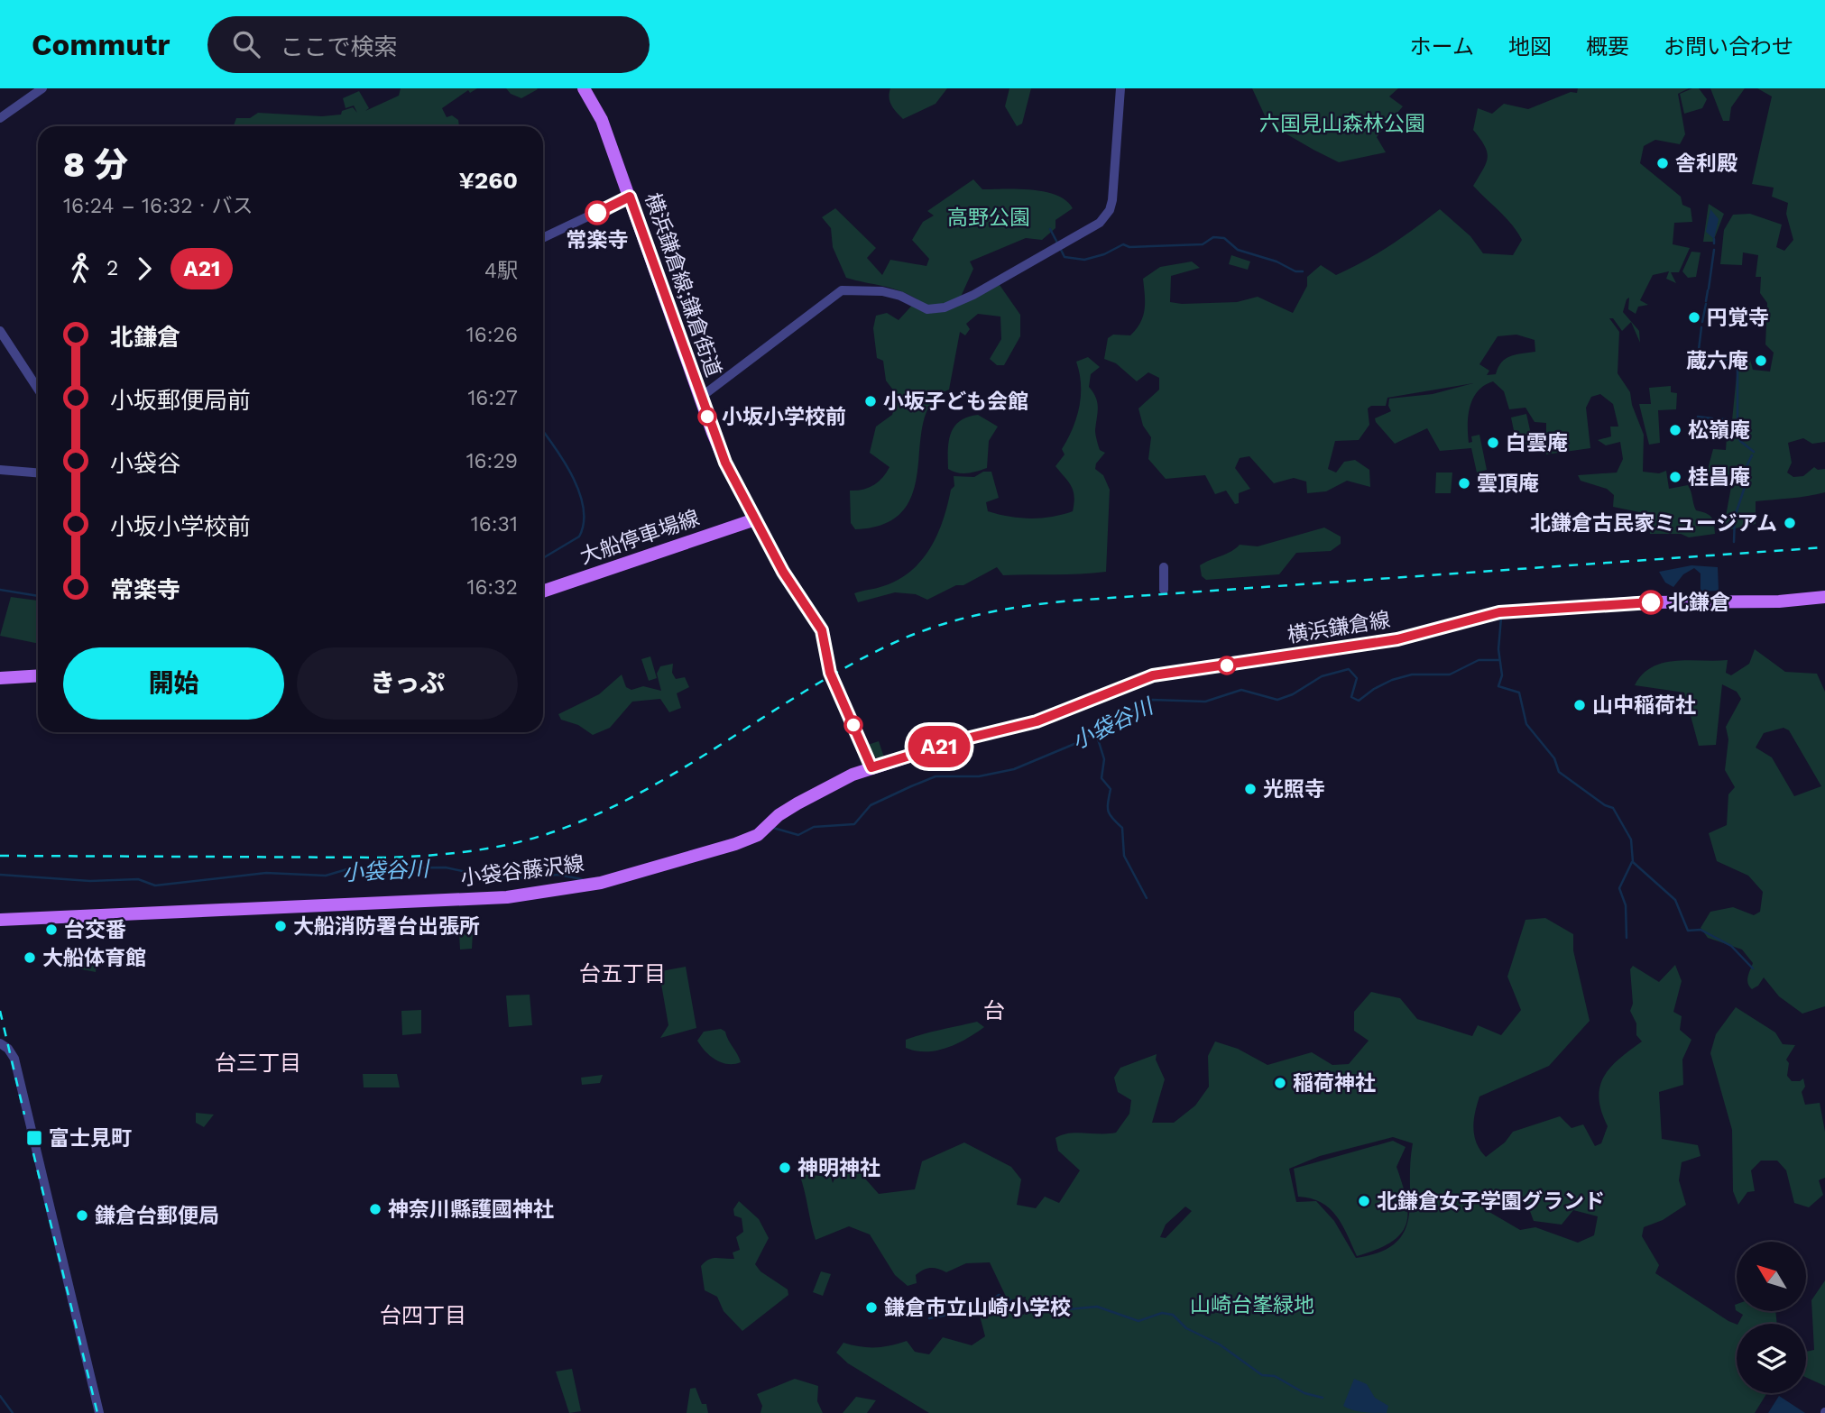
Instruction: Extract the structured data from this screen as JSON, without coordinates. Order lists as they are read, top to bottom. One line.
{"streets":{"main road":["横浜鎌倉線;鎌倉街道","大船停車場線","横浜鎌倉線","小袋谷藤沢線"]},"crossings":[["横浜鎌倉線;鎌倉街道","大船停車場線"],["横浜鎌倉線;鎌倉街道","横浜鎌倉線"],["横浜鎌倉線;鎌倉街道","小袋谷藤沢線"],["横浜鎌倉線","小袋谷藤沢線"]],"districts":["台五丁目","台","台三丁目","台四丁目"],"water":["小袋谷川"],"parks":["六国見山森林公園","高野公園","山崎台峯緑地"],"places":{"other":["舎利殿","常楽寺","円覚寺","蔵六庵","小坂子ども会館","小坂小学校前","松嶺庵","白雲庵","桂昌庵","雲頂庵","北鎌倉古民家ミュージアム","北鎌倉","山中稲荷社","光照寺","大船消防署台出張所","台交番","大船体育館","稲荷神社","神明神社","北鎌倉女子学園グランド","神奈川縣護國神社","鎌倉台郵便局","鎌倉市立山崎小学校"],"transit":["富士見町"]},"lines":["bus line A21"],"north":"top left","page":{"header":"Commutr","search":"ここで検索","nav":["ホーム","地図","概要","お問い合わせ"],"on_map":"A21","heading":["8 分","16:24 – 16:32 · バス","¥260"],"legs":["2","A21","4駅"],"list":[{"name":"北鎌倉","value":"16:26"},{"name":"小坂郵便局前","value":"16:27"},{"name":"小袋谷","value":"16:29"},{"name":"小坂小学校前","value":"16:31"},{"name":"常楽寺","value":"16:32"}],"buttons":["開始","きっぷ"]}}
